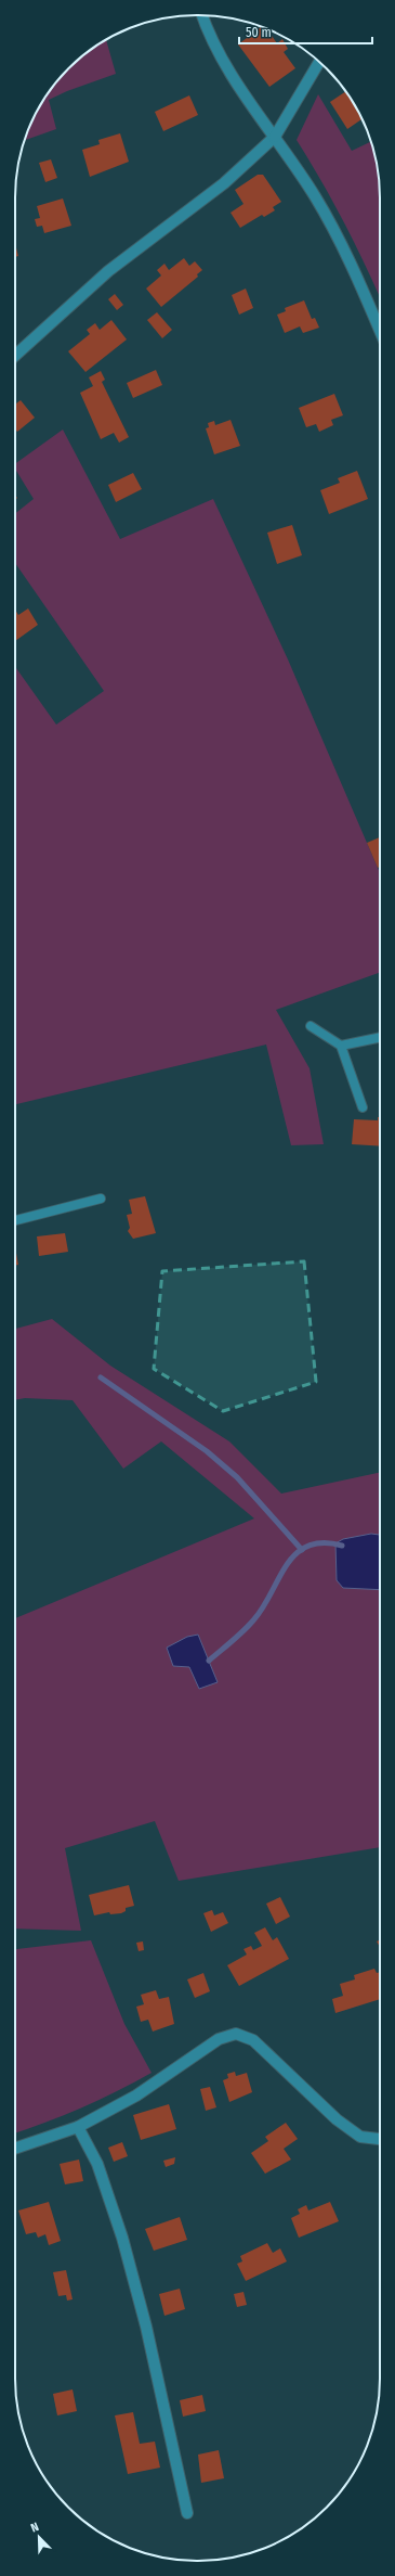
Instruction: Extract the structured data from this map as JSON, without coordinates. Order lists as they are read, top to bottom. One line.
{"scale_bar":"50 m","north":"top left"}
